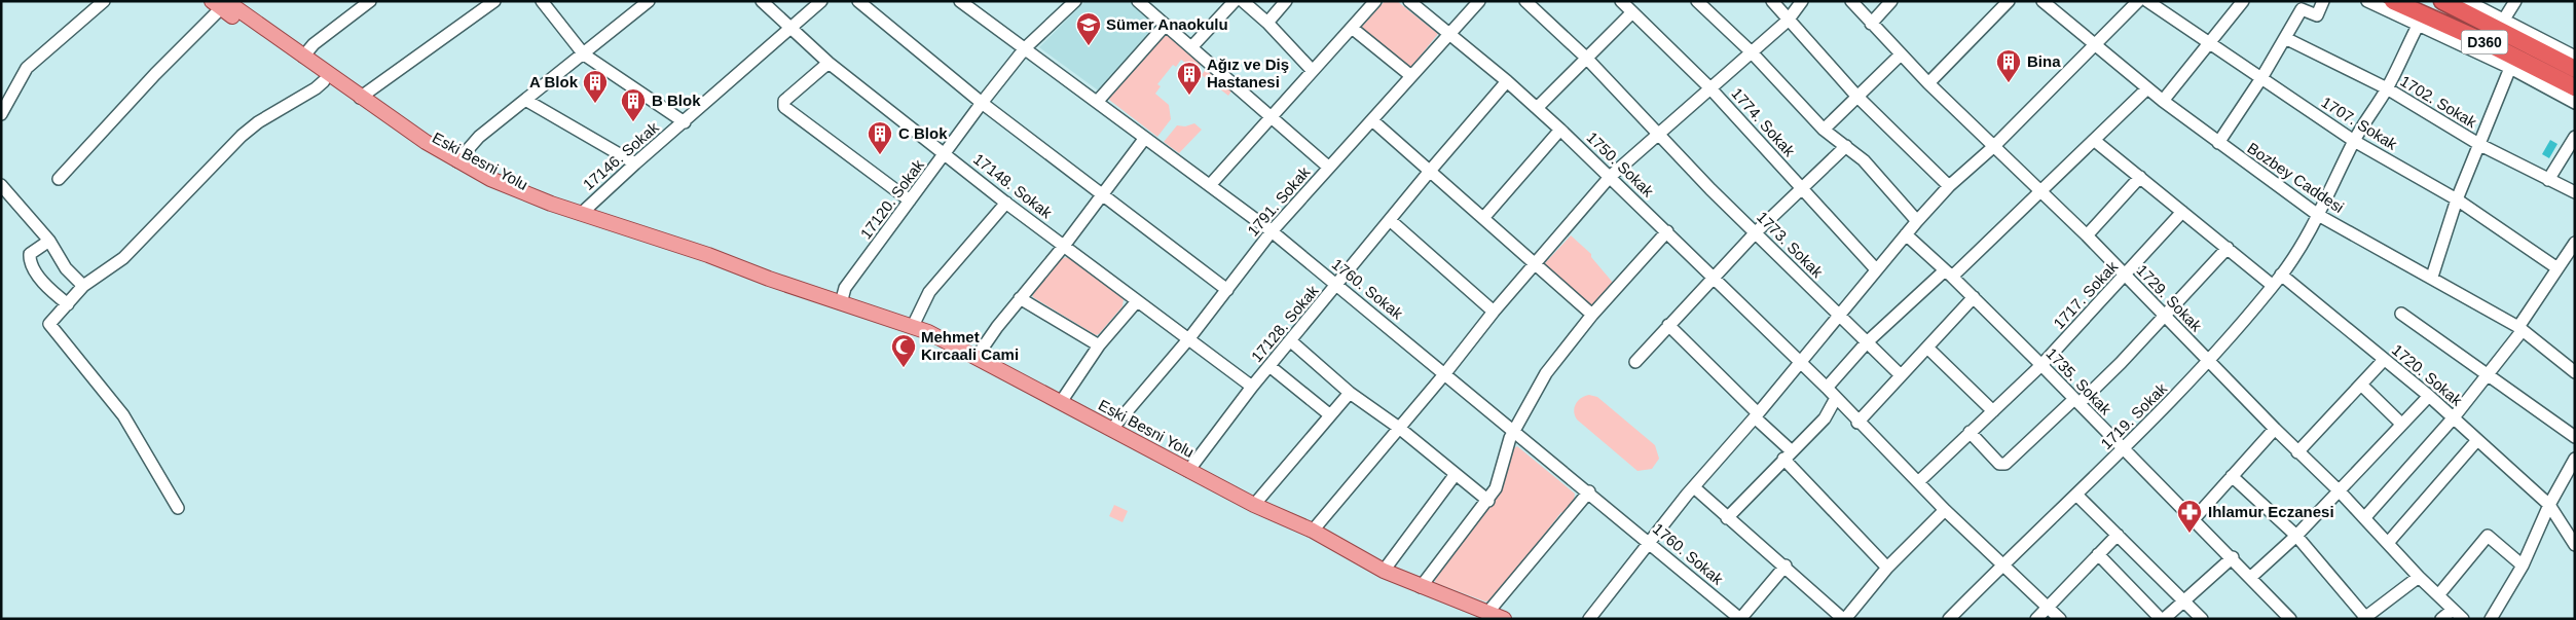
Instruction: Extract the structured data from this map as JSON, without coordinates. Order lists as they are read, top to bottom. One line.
{"streets":{"highway":["D360"],"main road":["Eski Besni Yolu"],"street":["1702. Sokak","1774. Sokak","1707. Sokak","17146. Sokak","1750. Sokak","Bozbey Caddesi","17148. Sokak","17120. Sokak","1791. Sokak","1773. Sokak","1760. Sokak","1717. Sokak","1729. Sokak","17128. Sokak","1720. Sokak","1735. Sokak","1719. Sokak"]},"crossings":[["1702. Sokak","1719. Sokak"],["1707. Sokak","1719. Sokak"],["17146. Sokak","Eski Besni Yolu"],["17146. Sokak","17148. Sokak"],["Eski Besni Yolu","17120. Sokak"],["Eski Besni Yolu","1791. Sokak"],["Eski Besni Yolu","17128. Sokak"],["1750. Sokak","1791. Sokak"],["1750. Sokak","1717. Sokak"],["1750. Sokak","17128. Sokak"],["1750. Sokak","1719. Sokak"],["Bozbey Caddesi","1719. Sokak"],["17148. Sokak","17120. Sokak"],["17148. Sokak","1791. Sokak"],["17148. Sokak","17128. Sokak"],["17120. Sokak","1760. Sokak"],["1791. Sokak","1760. Sokak"],["1760. Sokak","17128. Sokak"],["1717. Sokak","1729. Sokak"],["1717. Sokak","1735. Sokak"],["1729. Sokak","1719. Sokak"],["1720. Sokak","1719. Sokak"],["1735. Sokak","1719. Sokak"]],"places":{"school or university":["Sümer Anaokulu"],"building":["Bina","Ağız ve Diş Hastanesi","A Blok","B Blok","C Blok"],"mosque":["Mehmet Kırcaali Cami"],"pharmacy":["Ihlamur Eczanesi"]}}
